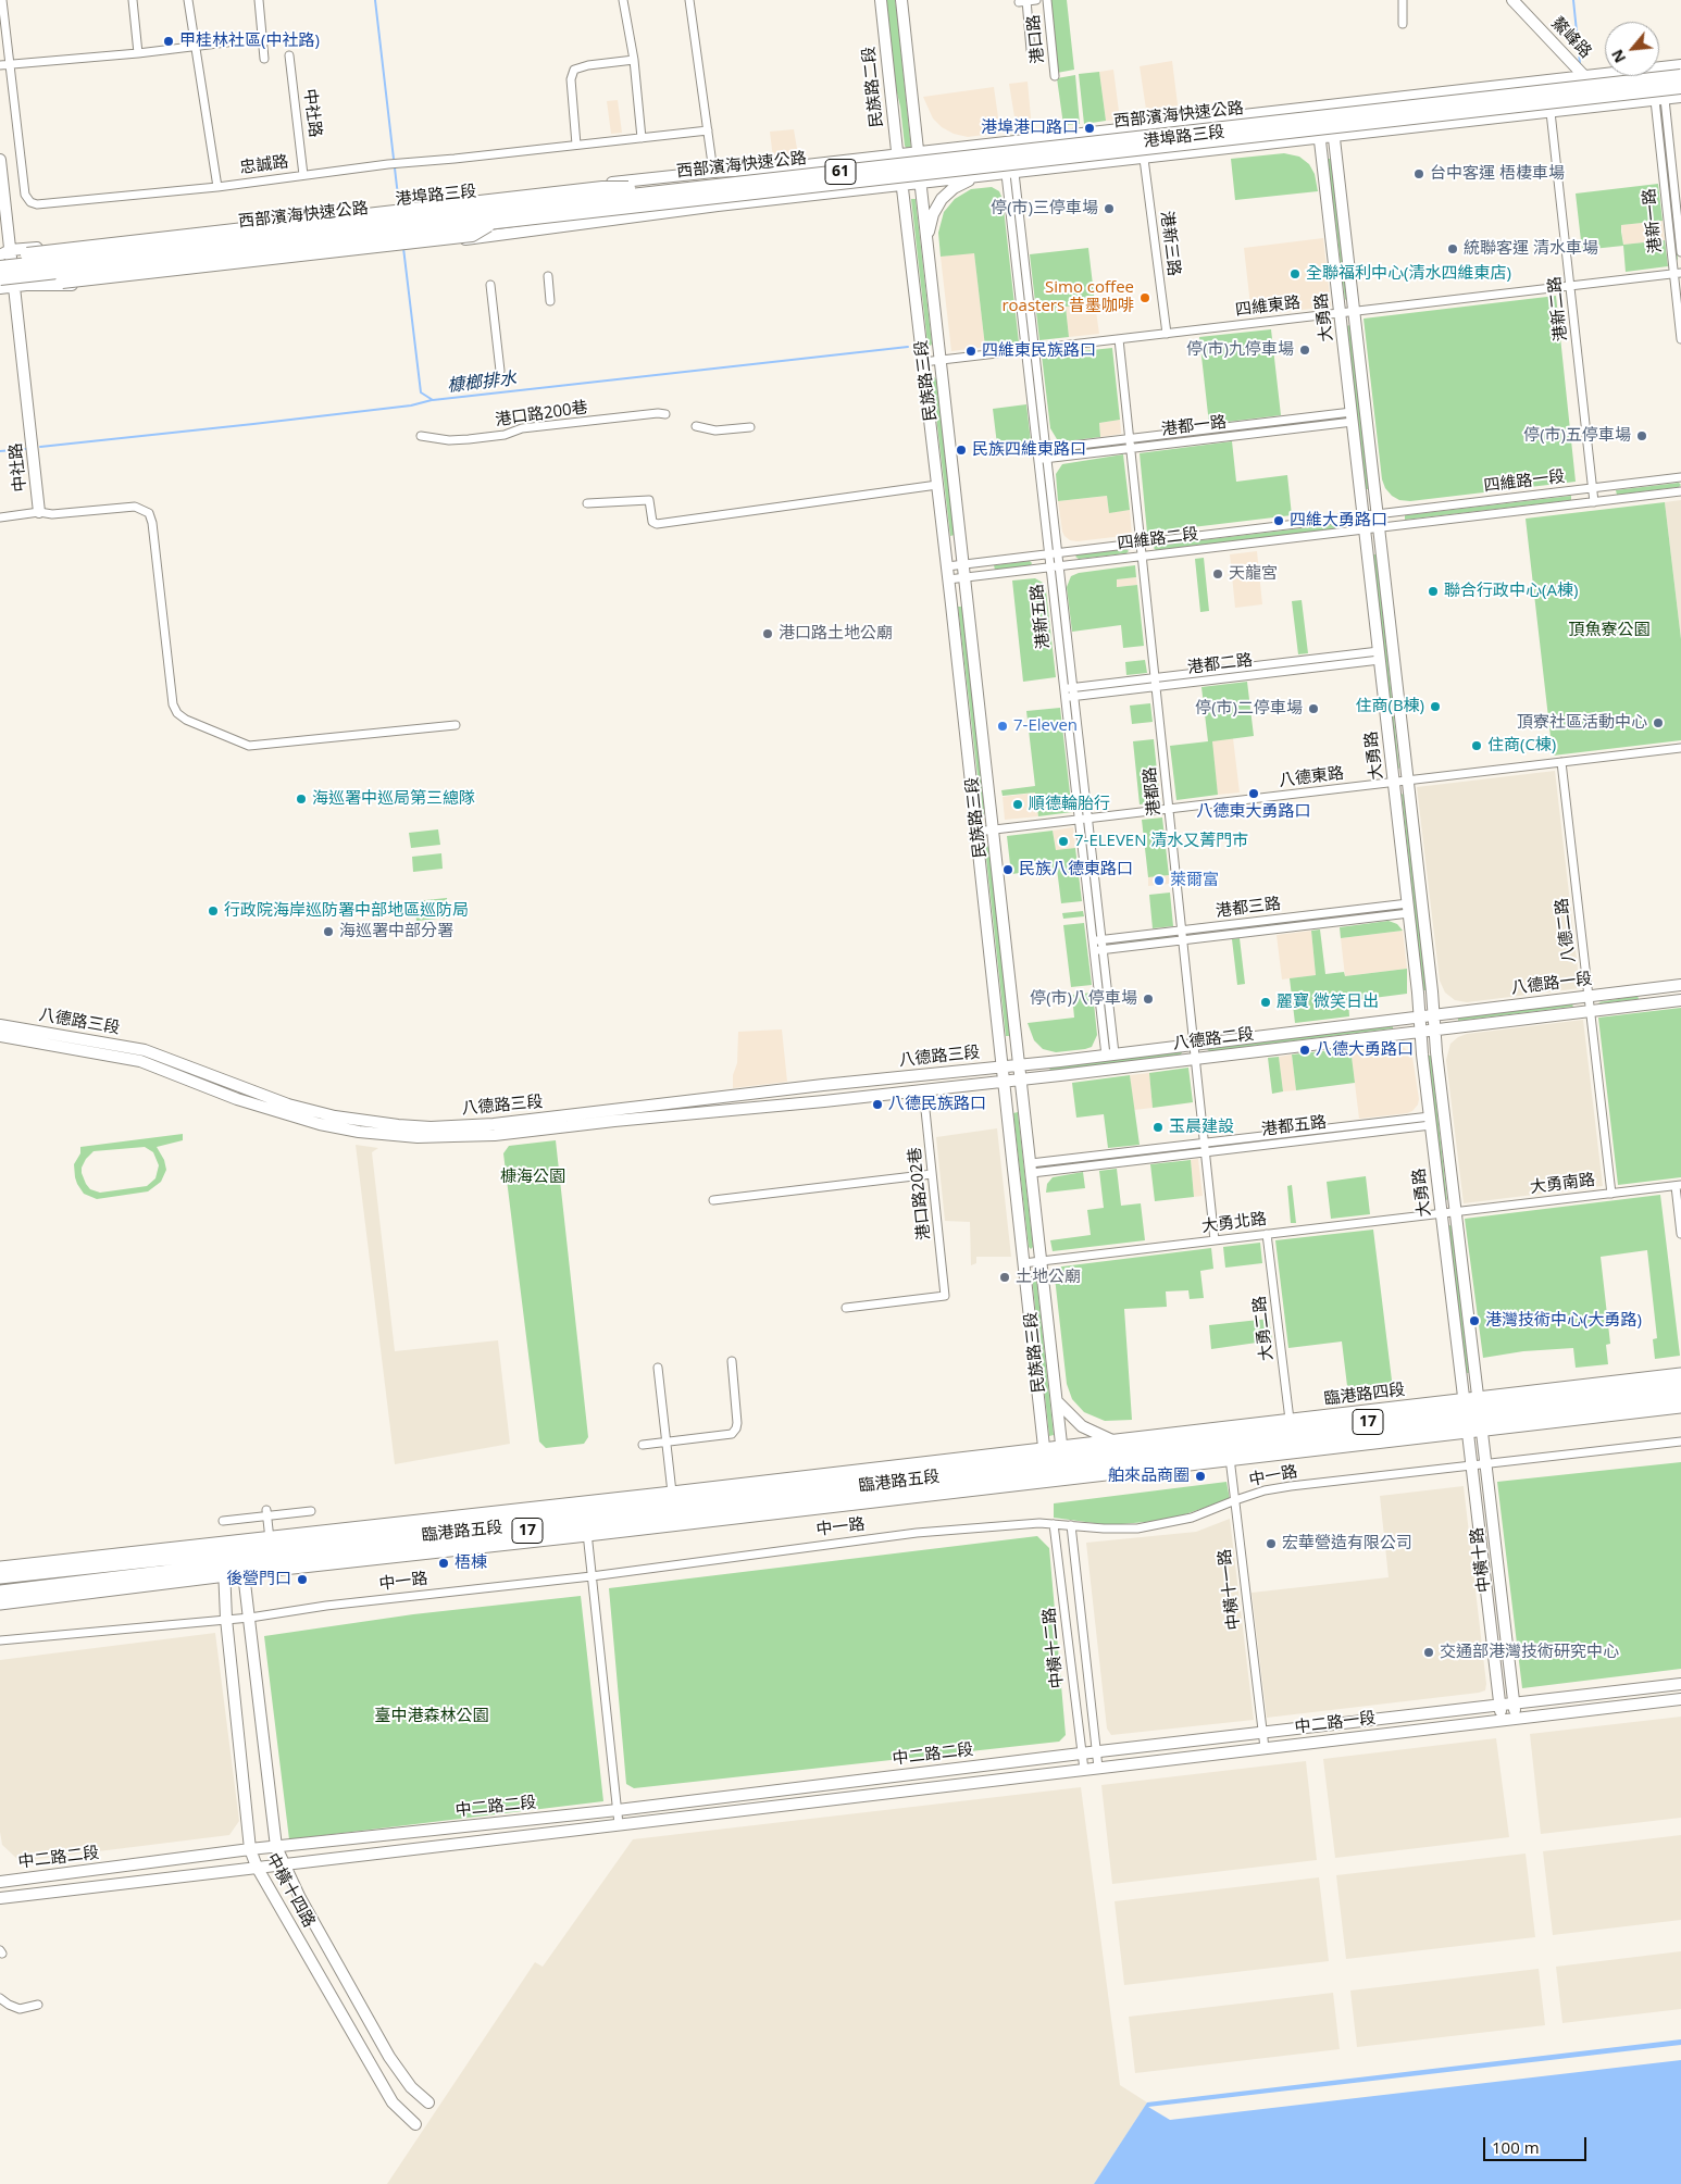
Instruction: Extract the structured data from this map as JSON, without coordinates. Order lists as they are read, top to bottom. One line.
{"streets":{"highway":["西部濱海快速公路","61"],"main road":["臨港路四段","17","臨港路五段"],"street":["鰲峰路","港口路","民族路二段","中社路","港埠路三段","忠誠路","港新一路","港新三路","四維東路","港新二路","大勇路","民族路三段","港口路200巷","港都一路","四維路一段","四維路二段","港新五路","港都二路","八德東路","港都路","港都三路","八德二路","八德路一段","八德路三段","八德路二段","港都五路","大勇南路","港口路202巷","大勇北路","大勇二路","中一路","中橫十路","中橫十一路","中橫十二路","中二路一段","中二路二段","中橫十四路"]},"crossings":[["鰲峰路","港埠路三段"],["民族路二段","港埠路三段"],["民族路二段","民族路三段"],["中社路","西部濱海快速公路"],["中社路","港埠路三段"],["中社路","忠誠路"],["西部濱海快速公路","港埠路三段"],["港埠路三段","港新一路"],["港埠路三段","港新三路"],["港埠路三段","港新二路"],["港埠路三段","大勇路"],["港埠路三段","民族路三段"],["港埠路三段","港新五路"],["港新一路","四維東路"],["港新三路","四維東路"],["四維東路","港新二路"],["四維東路","大勇路"],["四維東路","民族路三段"],["四維東路","港新五路"],["四維東路","港都路"],["港新二路","四維路一段"],["大勇路","港都一路"],["大勇路","四維路一段"],["大勇路","四維路二段"],["大勇路","港都二路"],["大勇路","八德東路"],["大勇路","港都三路"],["大勇路","八德路一段"],["大勇路","八德路二段"],["大勇路","港都五路"],["大勇路","大勇南路"],["大勇路","大勇北路"],["大勇路","臨港路四段"],["大勇路","中橫十路"],["民族路三段","四維路二段"],["民族路三段","八德東路"],["民族路三段","八德路三段"],["民族路三段","八德路二段"],["民族路三段","港都五路"],["民族路三段","大勇北路"],["民族路三段","臨港路四段"],["民族路三段","臨港路五段"],["港都一路","港新五路"],["港都一路","港都路"],["四維路一段","四維路二段"],["四維路二段","港新五路"],["四維路二段","港都路"],["港新五路","港都二路"],["港新五路","八德東路"],["港新五路","港都三路"],["港新五路","八德路二段"],["港都二路","港都路"],["八德東路","港都路"],["八德東路","八德二路"],["港都路","港都三路"],["港都路","八德路二段"],["港都路","港都五路"],["港都路","大勇北路"],["八德二路","八德路一段"],["八德二路","大勇南路"],["八德路一段","八德路二段"],["八德路三段","八德路二段"],["八德路三段","港口路202巷"],["大勇南路","大勇北路"],["大勇北路","大勇二路"],["大勇二路","臨港路四段"],["臨港路四段","臨港路五段"],["臨港路四段","中橫十路"],["臨港路四段","中橫十一路"],["中一路","中橫十路"],["中一路","中橫十一路"],["中一路","中橫十二路"],["中一路","中橫十四路"],["臨港路五段","中橫十四路"],["中橫十路","中二路一段"],["中橫十一路","中二路一段"],["中橫十二路","中二路一段"],["中二路一段","中二路二段"],["中二路二段","中橫十四路"]],"water":["槺榔排水"],"parks":["頂魚寮公園","槺海公園","臺中港森林公園"],"places":["甲桂林社區(中社路)","港埠港口路口","台中客運 梧棲車場","停(市)三停車場","統聯客運 清水車場","全聯福利中心(清水四維東店)","Simo coffee roasters 昔墨咖啡","停(市)九停車場","四維東民族路口","停(市)五停車場","民族四維東路口","四維大勇路口","天龍宮","聯合行政中心(A棟)","港口路土地公廟","住商(B棟)","停(市)二停車場","頂寮社區活動中心","7-Eleven","住商(C棟)","八德東大勇路口","海巡署中巡局第三總隊","順德輪胎行","7-ELEVEN 清水又菁門市","民族八德東路口","萊爾富","行政院海岸巡防署中部地區巡防局","海巡署中部分署","停(市)八停車場","麗寶 微笑日出","八德大勇路口","八德民族路口","玉晨建設","土地公廟","港灣技術中心(大勇路)","舶來品商圈","宏華營造有限公司","梧棟","後營門口","交通部港灣技術研究中心"],"scale_bar":"100 m","north":"bottom left"}
